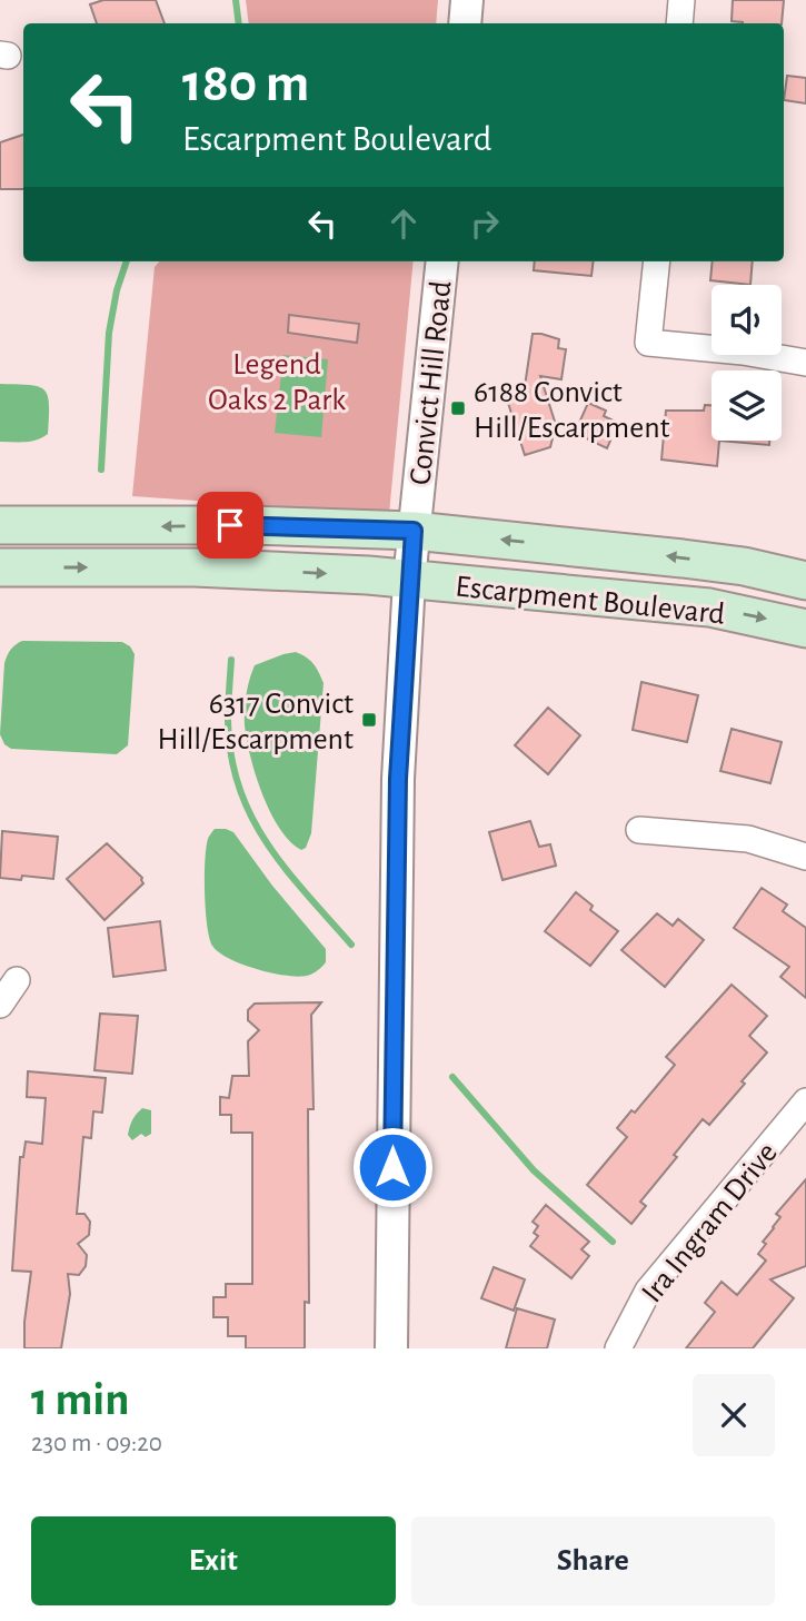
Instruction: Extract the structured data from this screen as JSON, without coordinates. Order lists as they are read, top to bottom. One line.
{"streets":{"main road":["Escarpment Boulevard"],"street":["Convict Hill Road","Ira Ingram Drive"]},"crossings":[["Convict Hill Road","Escarpment Boulevard"]],"parks":["Legend Oaks 2 Park"],"places":{"transit":["6188 Convict Hill/Escarpment","6317 Convict Hill/Escarpment"]},"page":{"turn":["180 m","Escarpment Boulevard"],"heading":["1 min","230 m · 09:20"],"buttons":["Exit","Share"]}}
